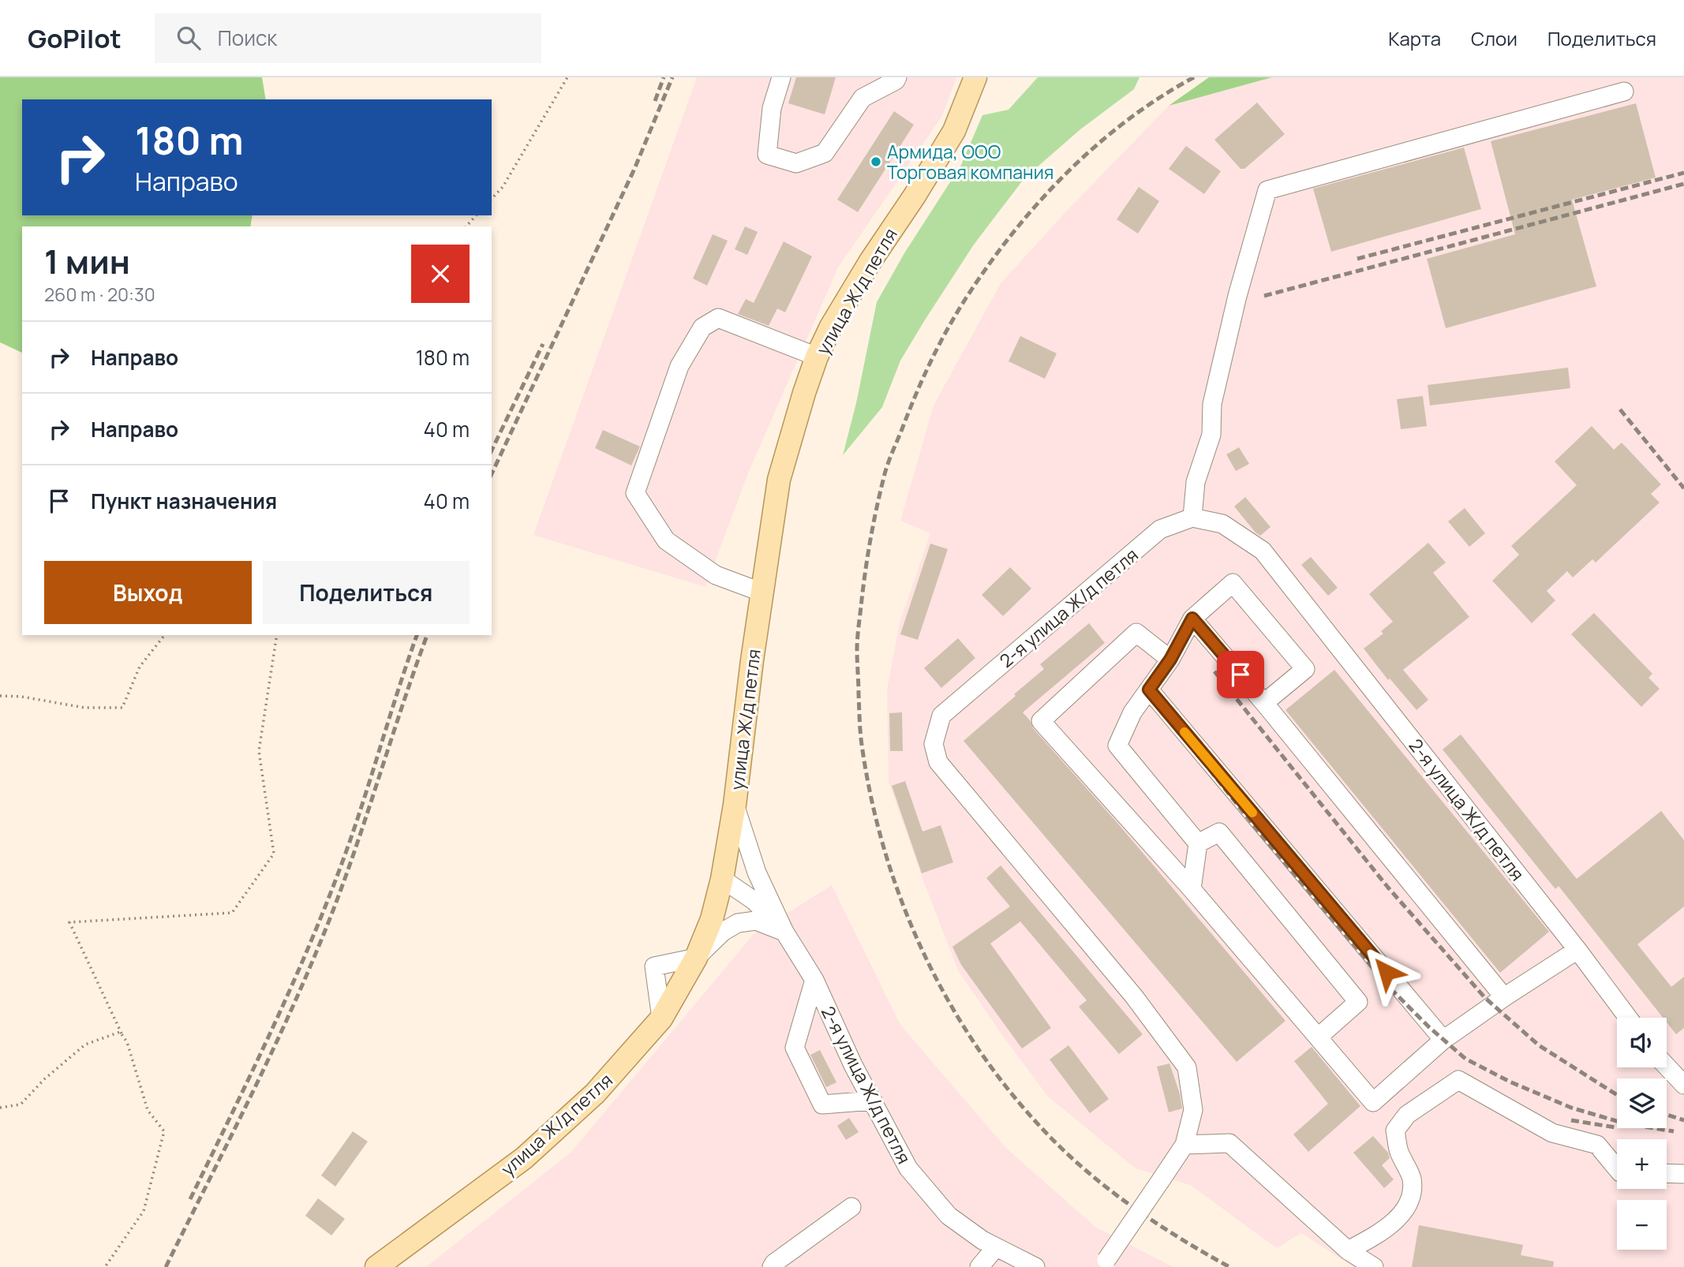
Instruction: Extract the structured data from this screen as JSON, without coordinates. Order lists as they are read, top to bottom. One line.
{"streets":{"main road":["улица Ж/д петля"],"street":["2-я улица Ж/д петля"]},"crossings":[["улица Ж/д петля","2-я улица Ж/д петля"]],"places":["Армида, ООО Торговая компания"],"page":{"header":"GoPilot","search":"Поиск","nav":["Карта","Слои","Поделиться"],"turn":["180 m","Направо"],"heading":["1 мин","260 m · 20:30"],"list":[{"name":"Направо","value":"180 m"},{"name":"Направо","value":"40 m"},{"name":"Пункт назначения","value":"40 m"}],"buttons":["Выход","Поделиться"],"map_buttons":["+","−"]}}
